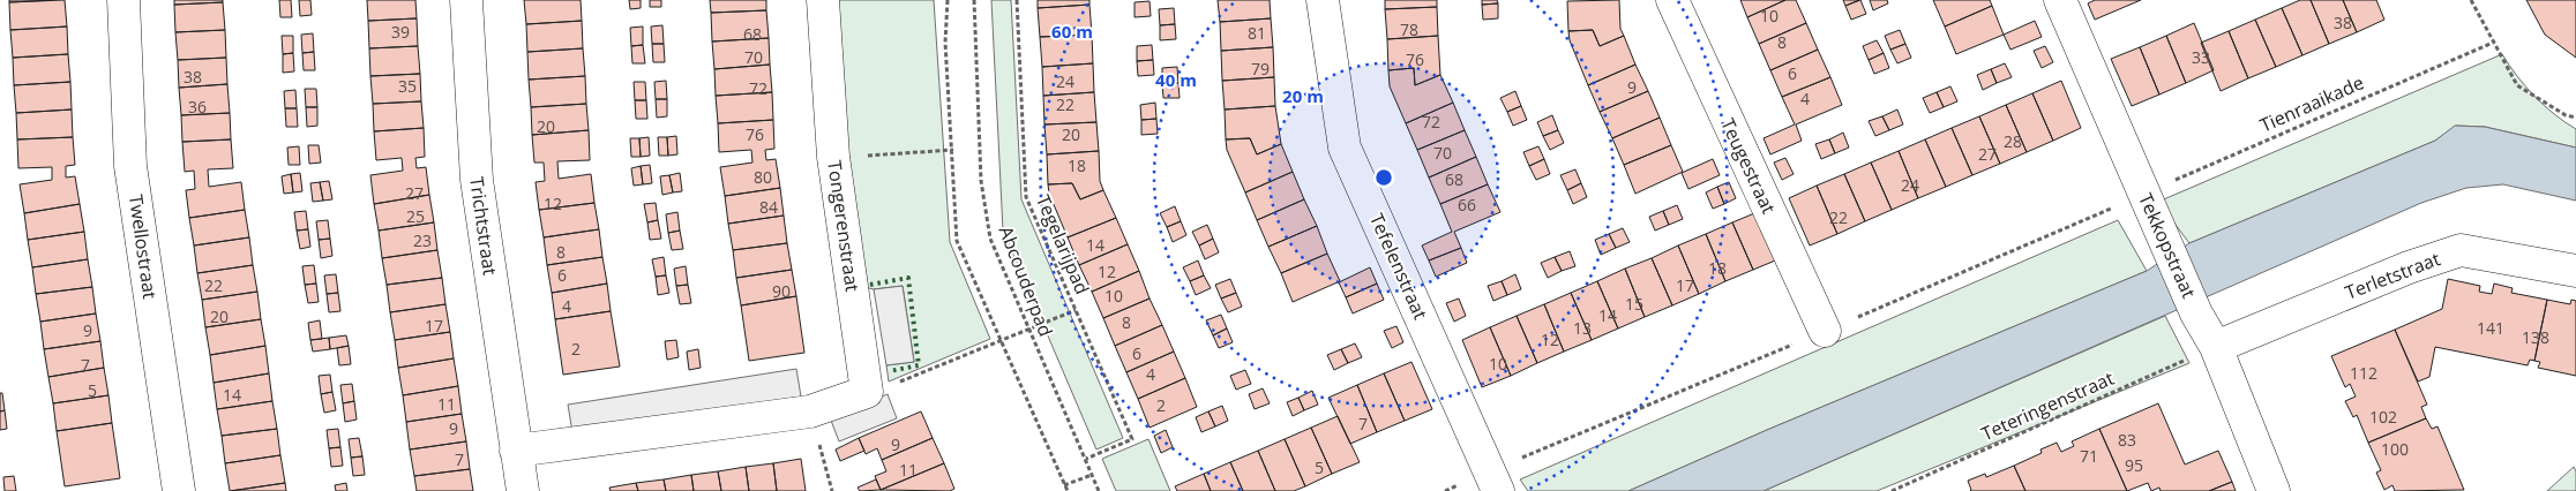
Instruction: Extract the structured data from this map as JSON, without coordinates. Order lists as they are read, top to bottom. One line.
{"streets":{"street":["Teugestraat","Trichtstraat","Tongerenstraat","Tekkopstraat","Twellostraat","Tefelenstraat","Terletstraat"],"path":["Tienraaikade","Tegelarijpad","Abcouderpad","Teteringenstraat"]},"crossings":[["Tienraaikade","Tekkopstraat"],["Tegelarijpad","Abcouderpad"],["Tekkopstraat","Terletstraat"],["Tekkopstraat","Teteringenstraat"],["Terletstraat","Teteringenstraat"]],"house_numbers":["10","38","78","39","81","68","8","70","33","76","79","6","38","24","35","9","72","4","22","36","72","20","76","20","28","70","27","18","80","68","24","27","12","66","84","25","22","23","14","8","18","12","6","22","17","90","10","15","4","14","20","8","17","13","141","9","138","12","2","6","10","7","112","4","5","14","11","2","102","7","9","83","9","100","71","7","95","5","11"],"rings":["60 m","40 m","20 m"]}
